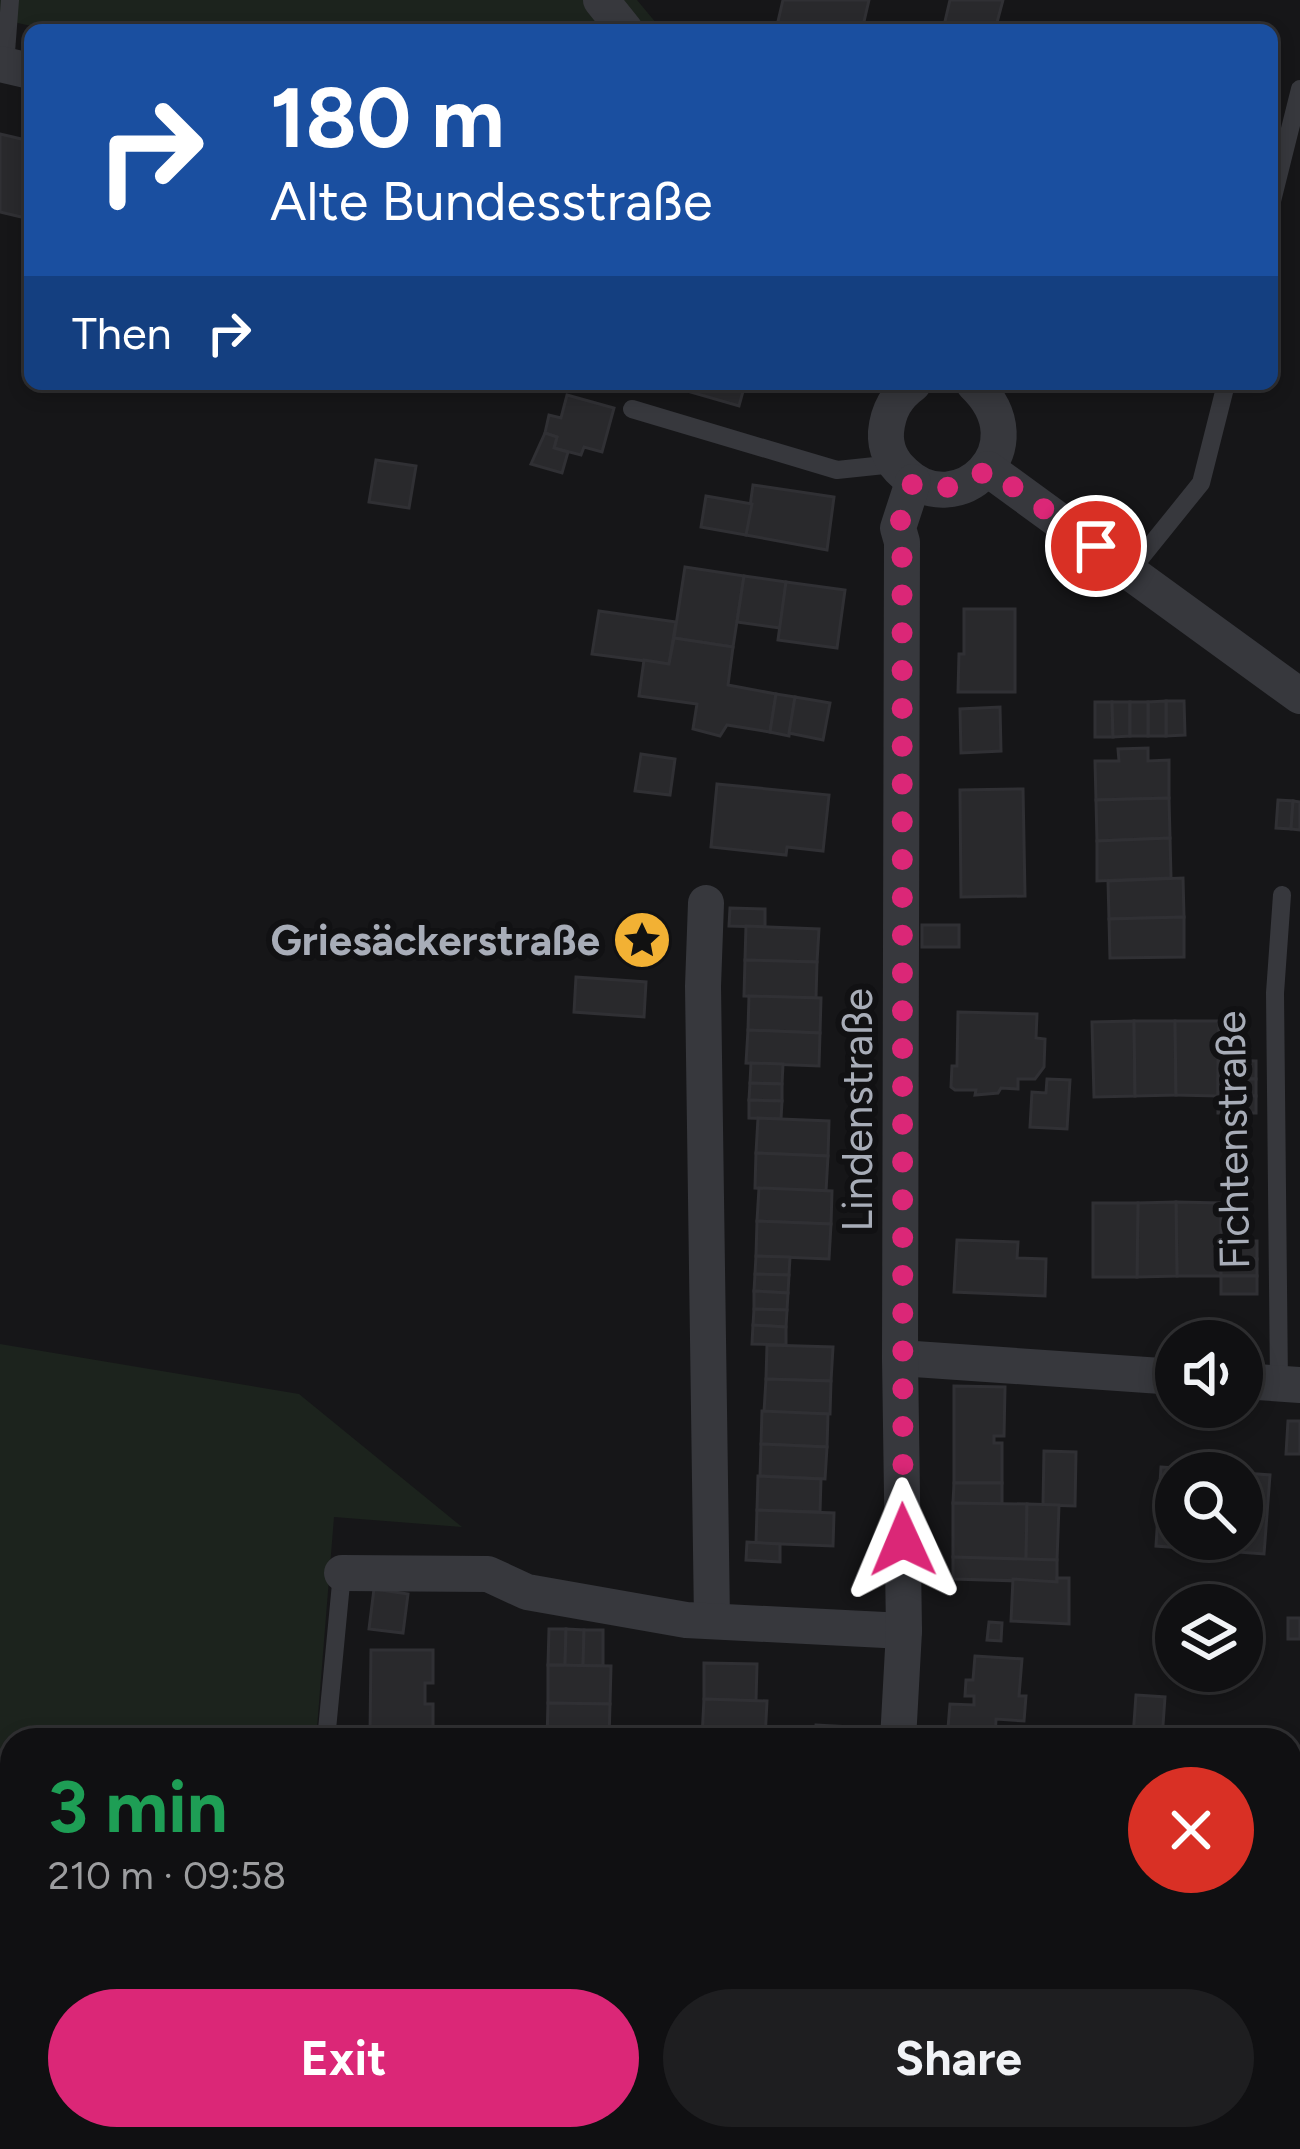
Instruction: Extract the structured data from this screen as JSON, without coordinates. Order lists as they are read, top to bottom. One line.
{"streets":{"street":["Lindenstraße"],"lane":["Fichtenstraße"]},"places":{"place":["Griesäckerstraße"]},"page":{"turn":["180 m","Alte Bundesstraße"],"then":"Then","heading":["3 min","210 m · 09:58"],"buttons":["Exit","Share"]}}
